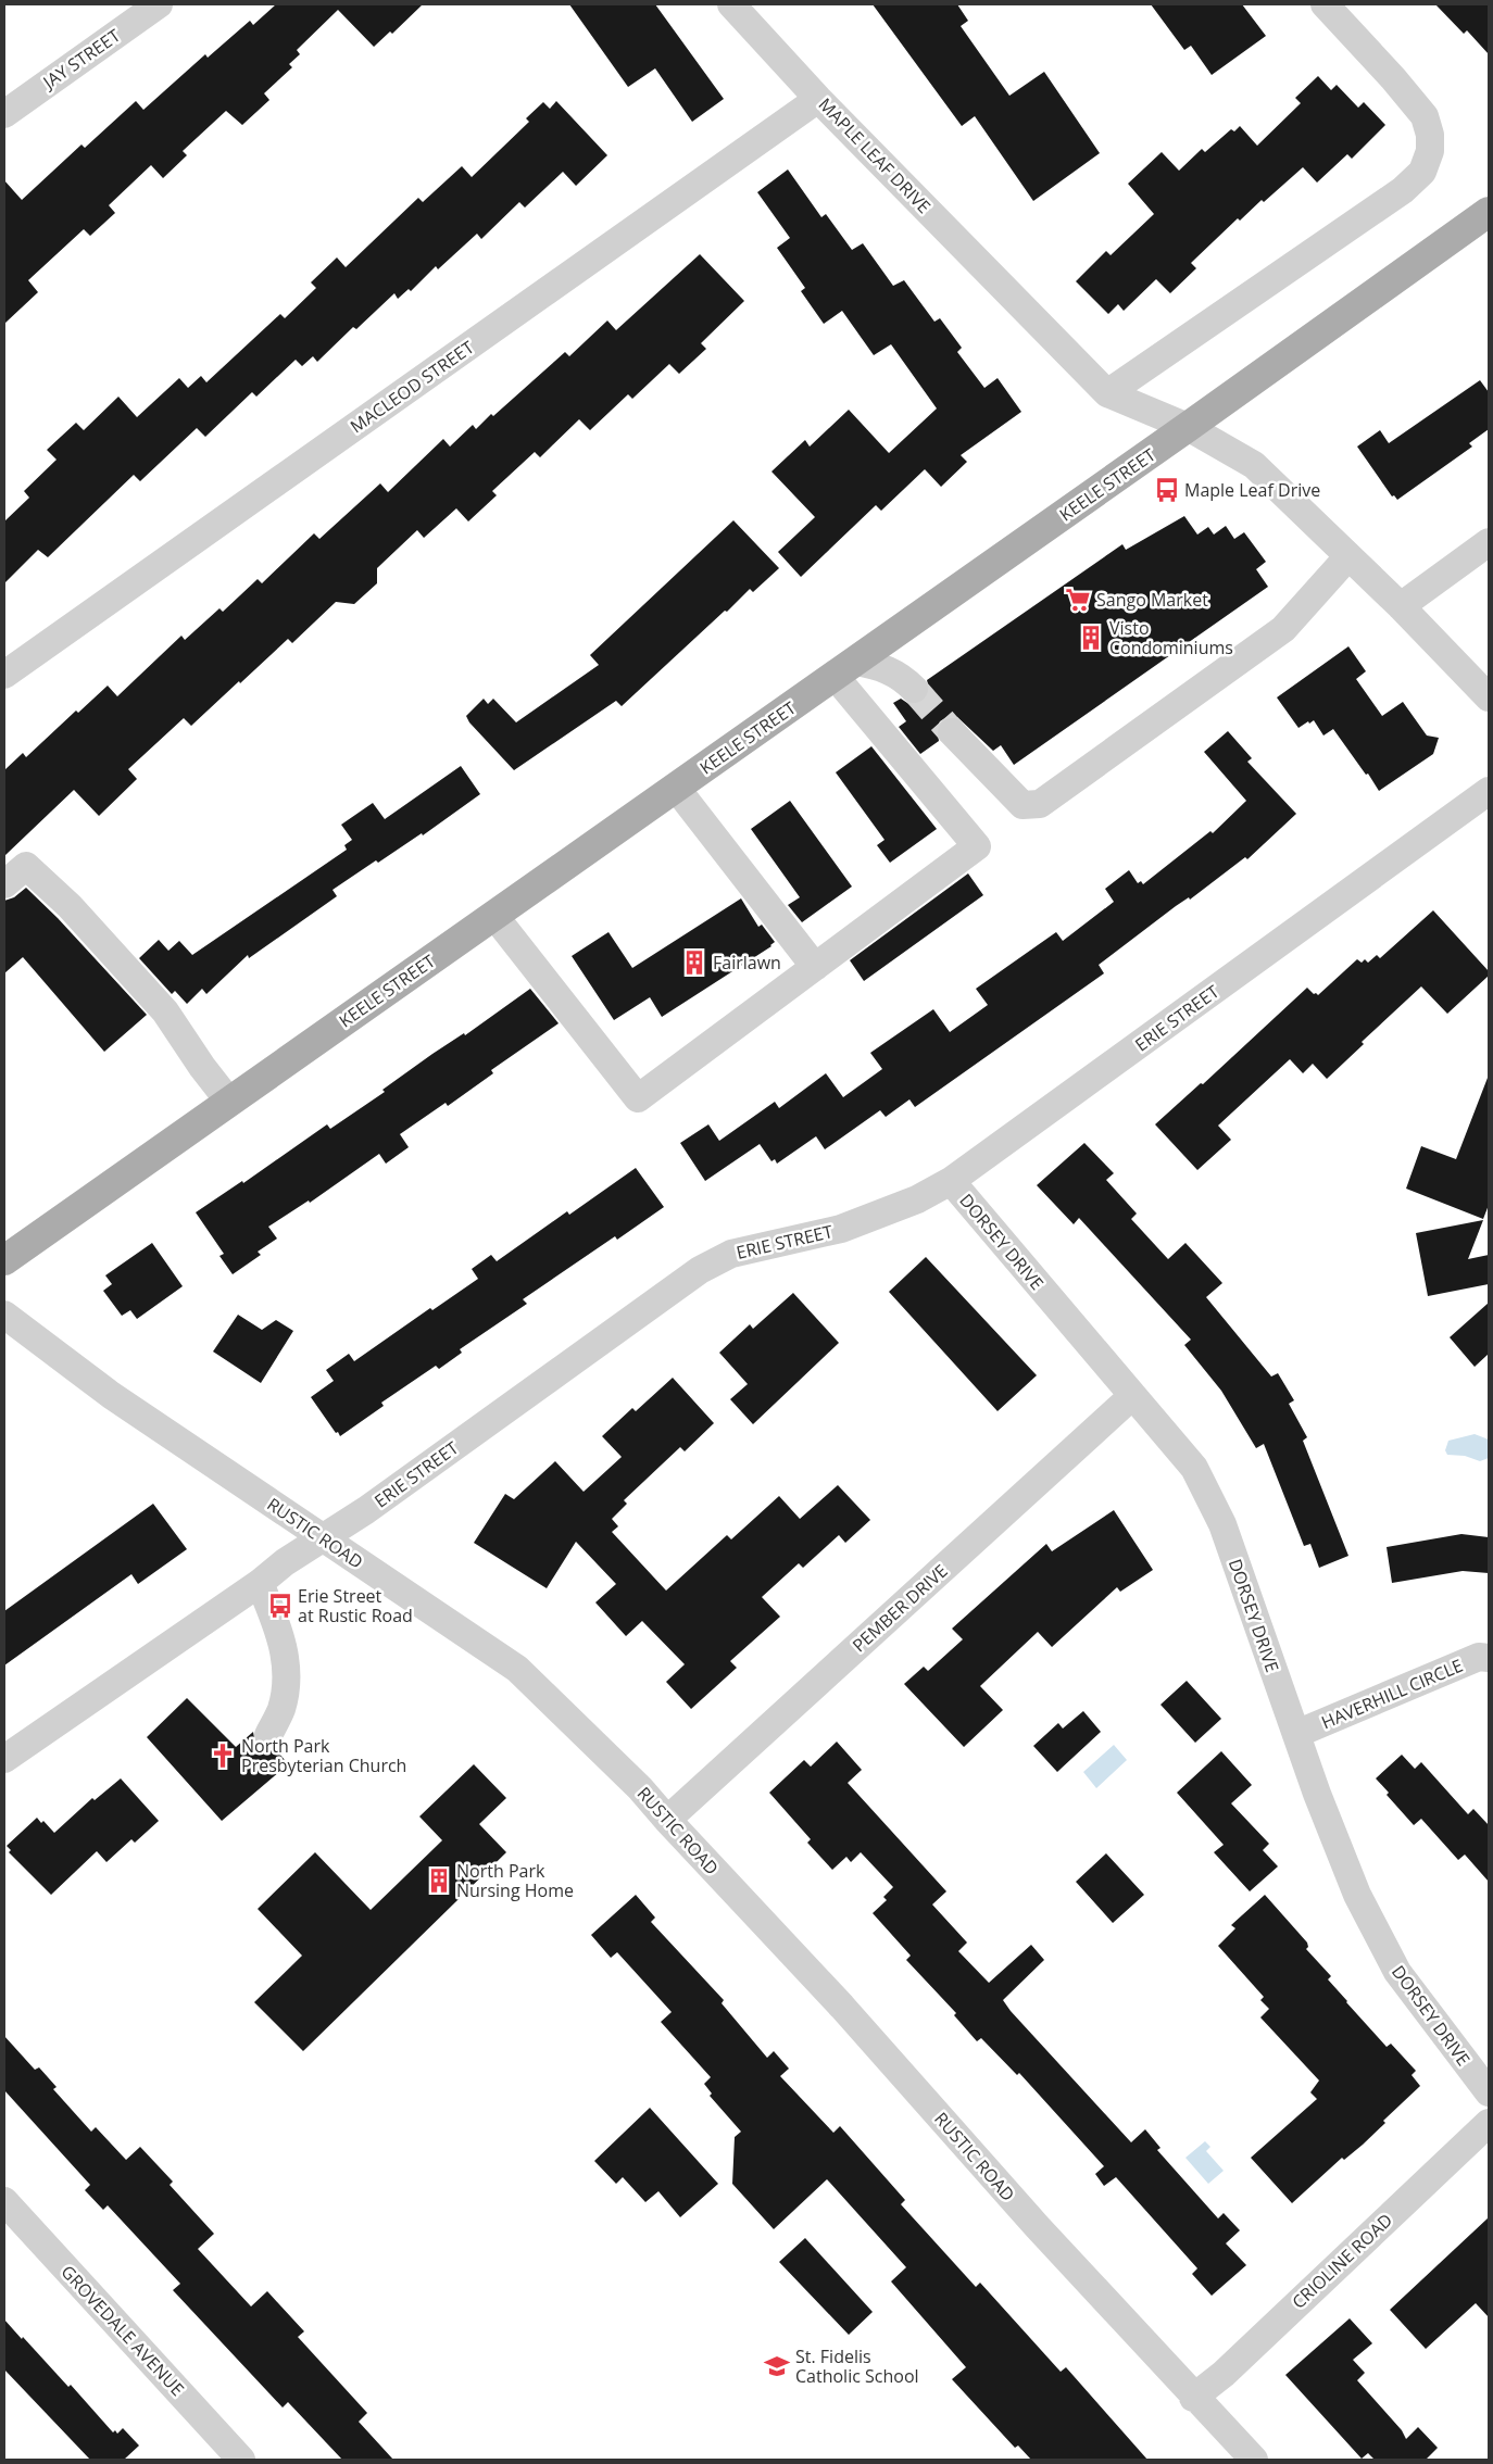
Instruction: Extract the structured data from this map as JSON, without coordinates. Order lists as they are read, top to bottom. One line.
{"streets":{"main road":["KEELE STREET"],"street":["JAY STREET","MAPLE LEAF DRIVE","MACLEOD STREET","ERIE STREET","DORSEY DRIVE","RUSTIC ROAD","PEMBER DRIVE","HAVERHILL CIRCLE","CRIOLINE ROAD","GROVEDALE AVENUE"]},"crossings":[["MAPLE LEAF DRIVE","MACLEOD STREET"],["MAPLE LEAF DRIVE","KEELE STREET"],["ERIE STREET","DORSEY DRIVE"],["ERIE STREET","RUSTIC ROAD"],["DORSEY DRIVE","PEMBER DRIVE"],["DORSEY DRIVE","HAVERHILL CIRCLE"],["RUSTIC ROAD","PEMBER DRIVE"],["RUSTIC ROAD","CRIOLINE ROAD"]],"places":{"bus stop":["Maple Leaf Drive","Erie Street at Rustic Road"],"supermarket":["Sango Market"],"building":["Visto Condominiums","Fairlawn","North Park Nursing Home"],"church":["North Park Presbyterian Church"],"school or university":["St. Fidelis Catholic School"]}}
